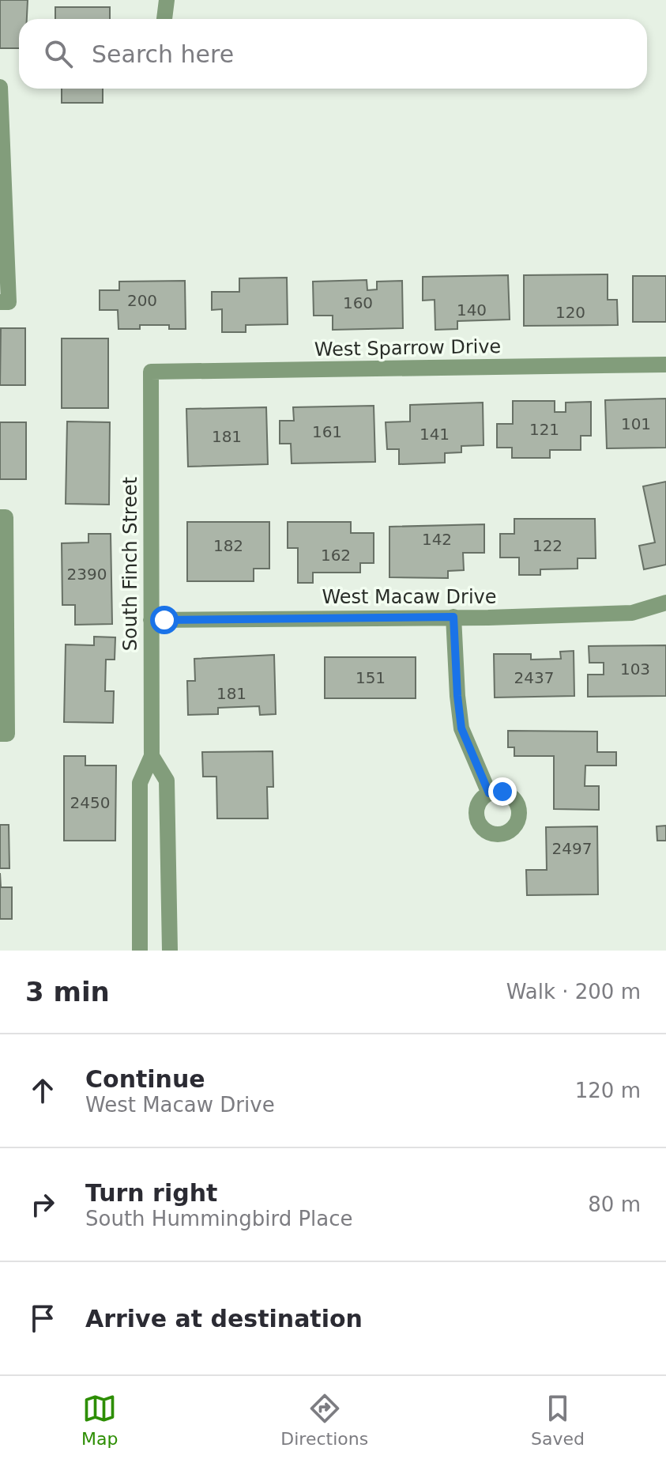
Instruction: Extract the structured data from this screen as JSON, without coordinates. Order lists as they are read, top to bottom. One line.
{"streets":{"street":["West Sparrow Drive","South Finch Street","West Macaw Drive"]},"crossings":[["West Sparrow Drive","South Finch Street"],["South Finch Street","West Macaw Drive"]],"house_numbers":["200","160","140","120","101","121","161","141","181","142","182","122","162","2390","103","151","2437","181","2450","2497"],"page":{"search":"Search here","heading":["3 min","Walk · 200 m"],"list":[["Continue","West Macaw Drive","120 m"],["Turn right","South Hummingbird Place","80 m"],"Arrive at destination"],"nav":["Map","Directions","Saved"]}}
